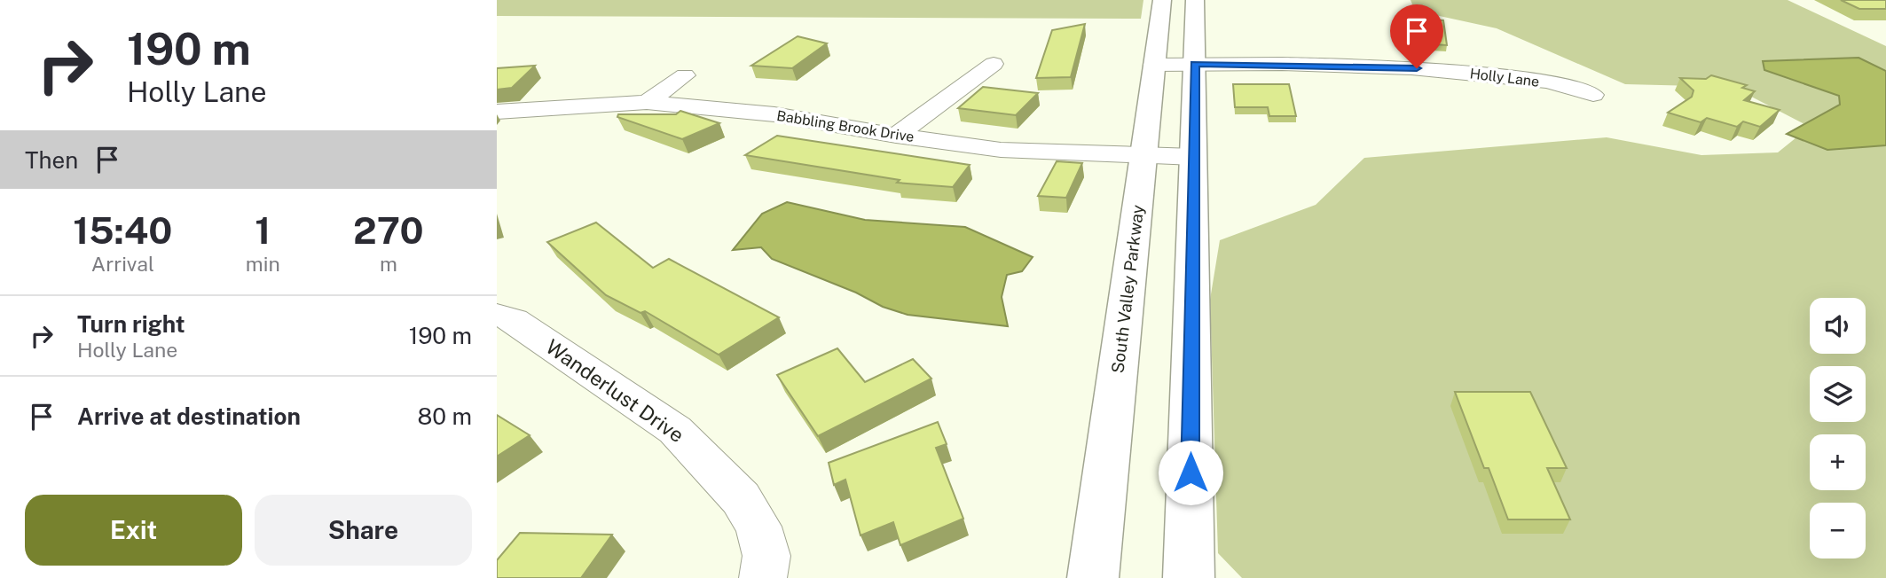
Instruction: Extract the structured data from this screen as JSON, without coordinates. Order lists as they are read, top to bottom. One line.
{"streets":{"main road":["South Valley Parkway"],"street":["Holly Lane","Babbling Brook Drive","Wanderlust Drive"]},"crossings":[["Holly Lane","South Valley Parkway"],["Babbling Brook Drive","South Valley Parkway"]],"page":{"turn":["190 m","Holly Lane"],"then":"Then","eta":["15:40","Arrival","1","min","270","m"],"list":[{"name":"Turn right","note":"Holly Lane","value":"190 m"},{"name":"Arrive at destination","value":"80 m"}],"map_buttons":["+","−"],"buttons":["Exit","Share"]}}
